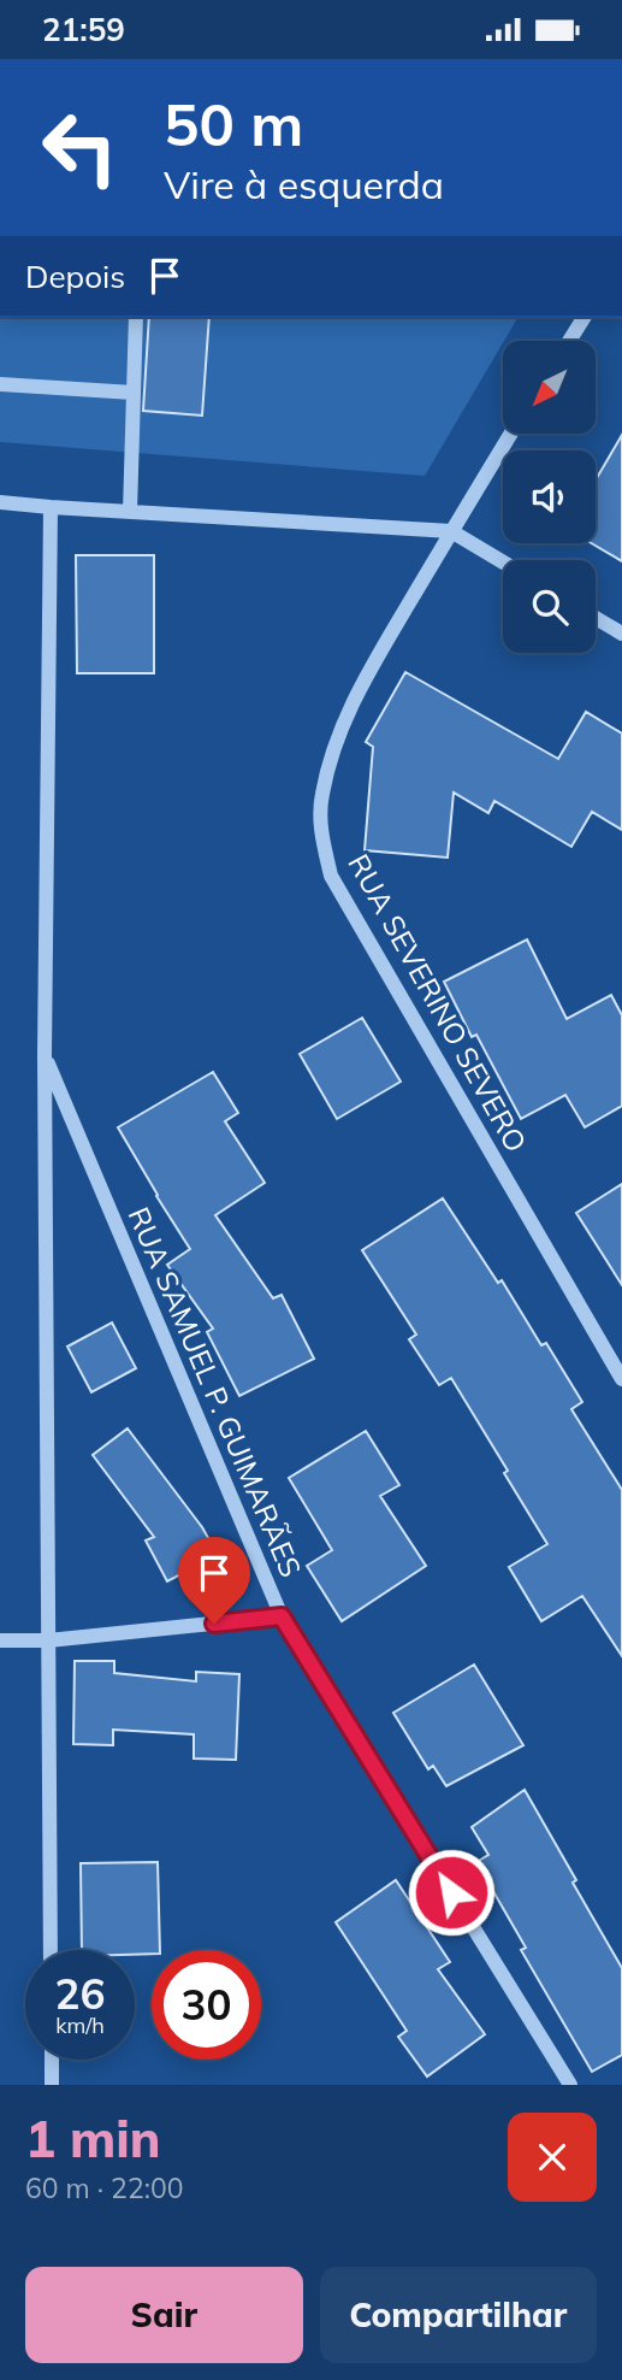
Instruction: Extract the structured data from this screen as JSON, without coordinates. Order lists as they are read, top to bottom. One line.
{"streets":{"street":["RUA SEVERINO SEVERO","RUA SAMUEL P. GUIMARÃES"]},"north":"bottom left","page":{"status":"21:59","turn":["50 m","Vire à esquerda"],"then":"Depois","speed":"26 km/h","limit":"30","heading":["1 min","60 m · 22:00"],"buttons":["Sair","Compartilhar"]}}
